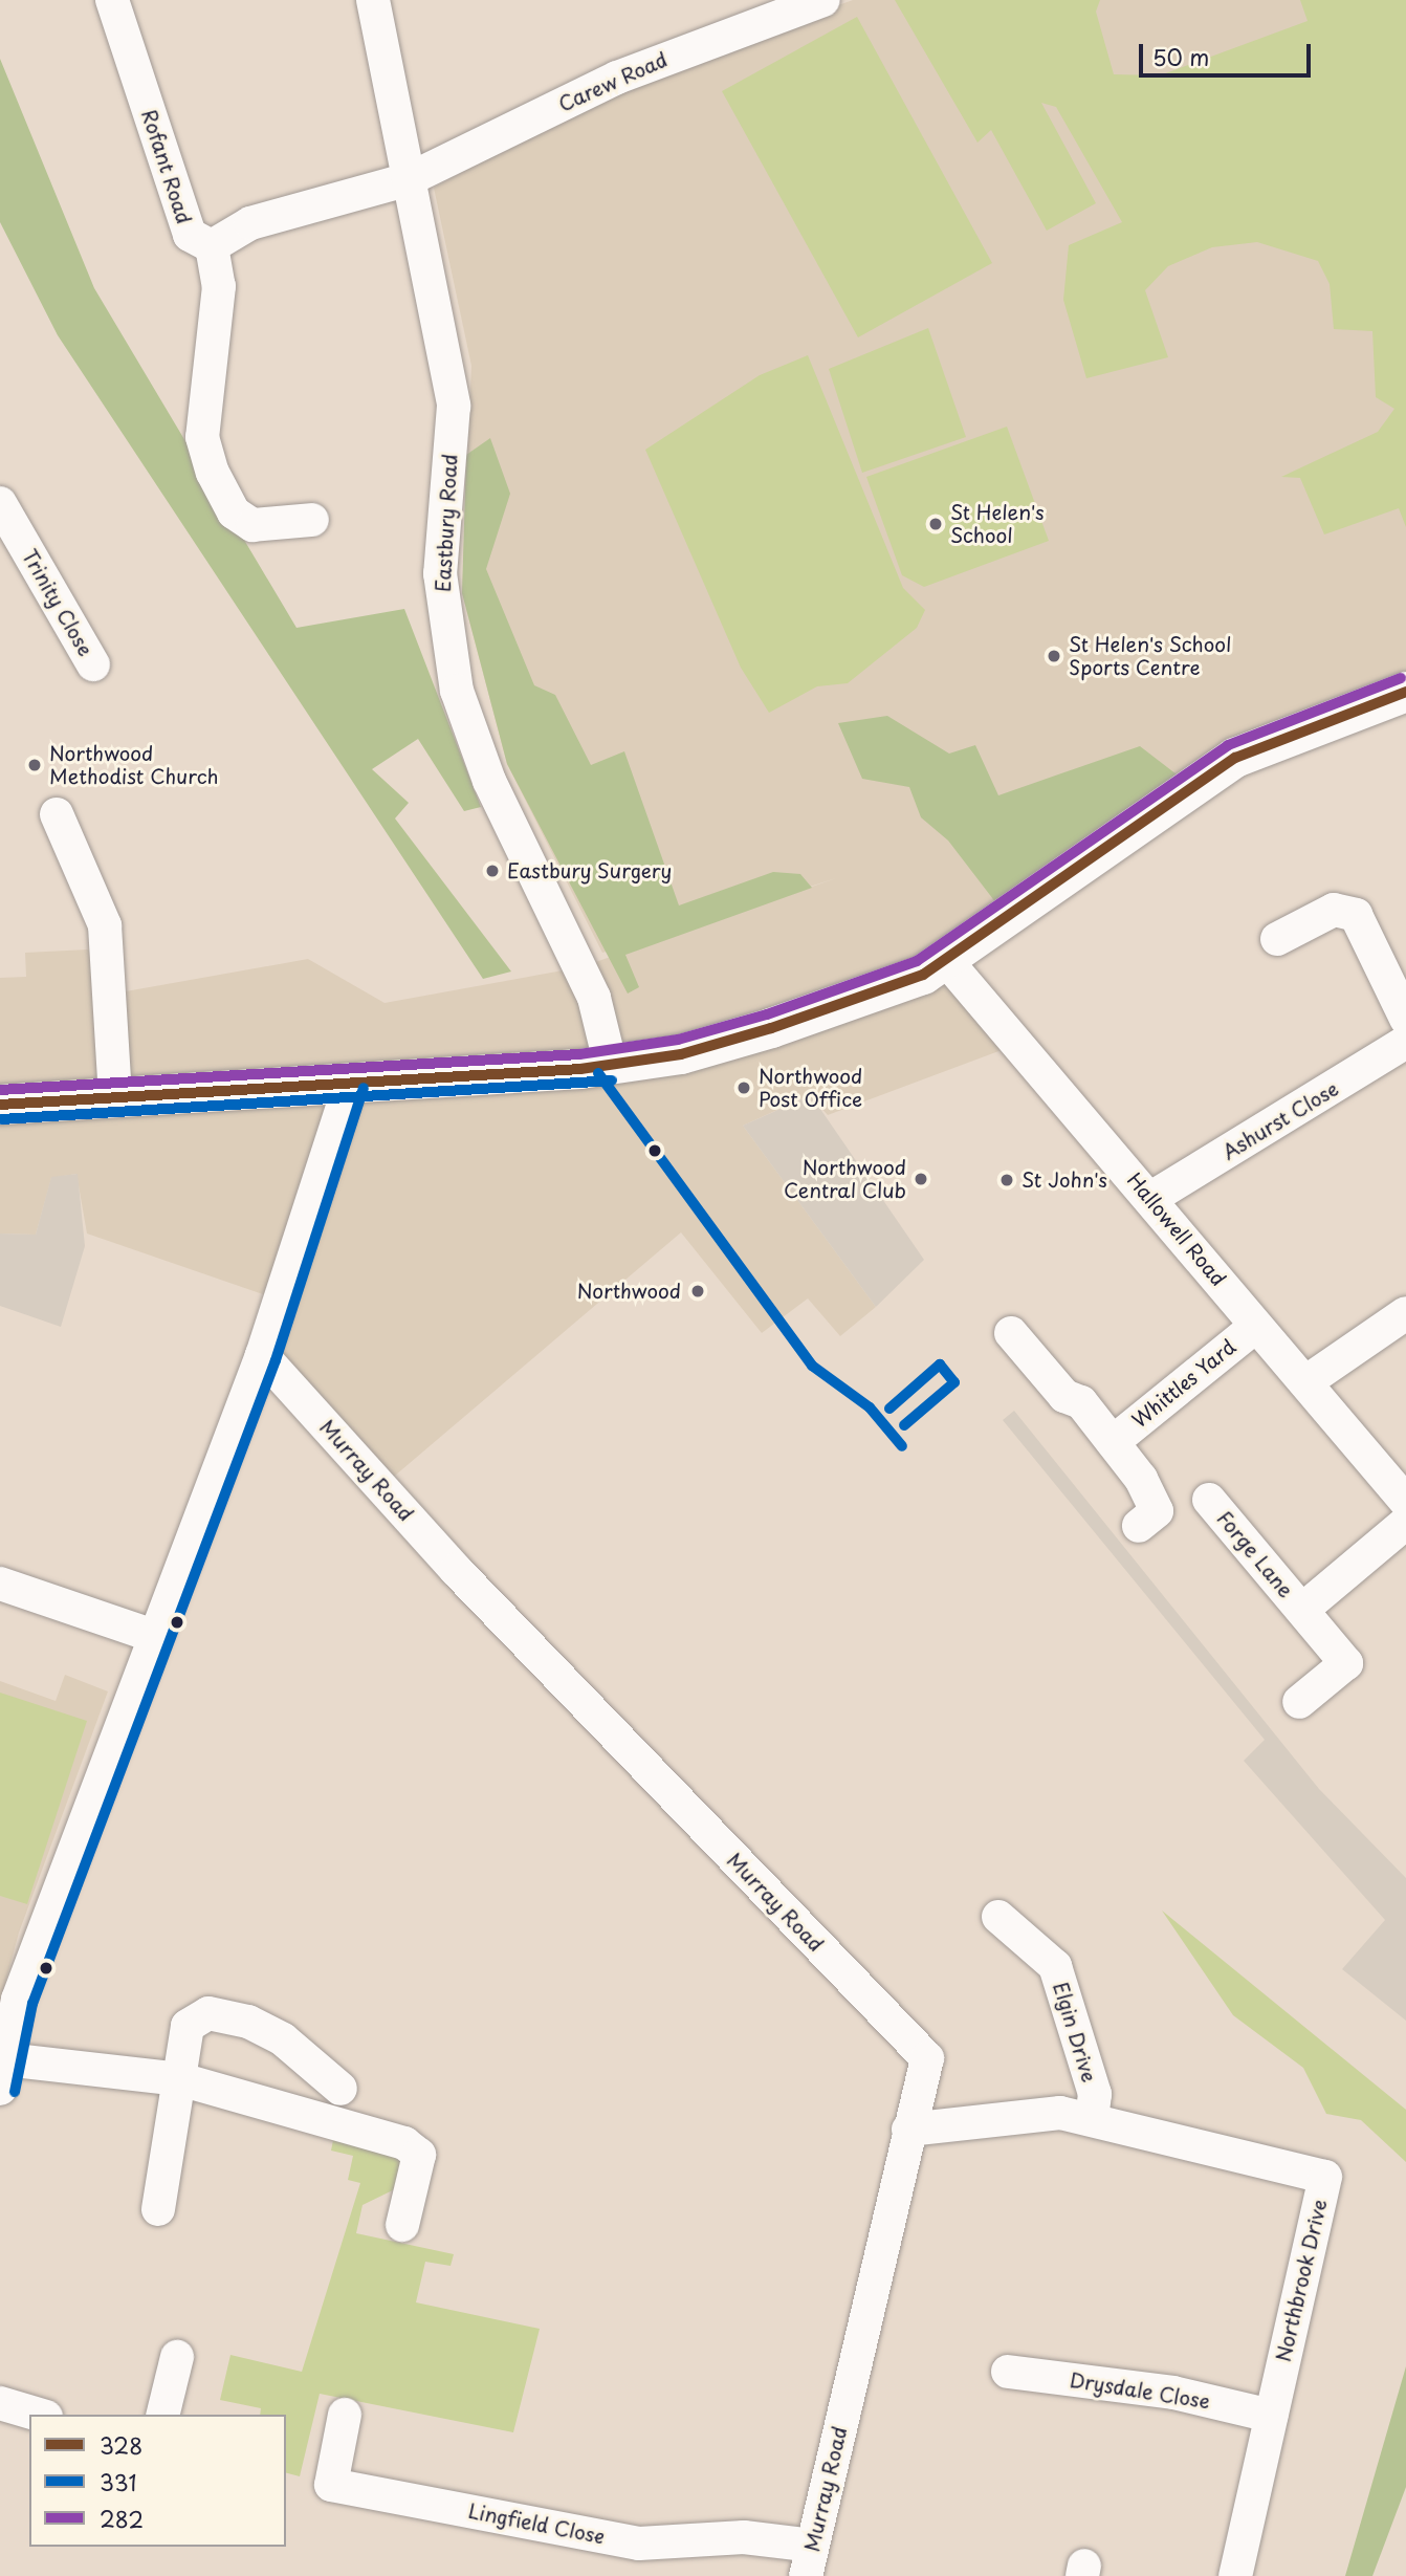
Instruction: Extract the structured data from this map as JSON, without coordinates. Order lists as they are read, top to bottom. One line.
{"streets":{"street":["Carew Road","Rofant Road","Eastbury Road","Trinity Close","Ashurst Close","Hallowell Road","Whittles Yard","Murray Road","Forge Lane","Elgin Drive","Northbrook Drive","Drysdale Close","Lingfield Close"]},"crossings":[["Carew Road","Eastbury Road"],["Ashurst Close","Hallowell Road"],["Hallowell Road","Whittles Yard"],["Murray Road","Lingfield Close"],["Elgin Drive","Northbrook Drive"],["Northbrook Drive","Drysdale Close"]],"places":["St Helen's School","St Helen's School Sports Centre","Northwood Methodist Church","Eastbury Surgery","Northwood Post Office","Northwood Central Club","St John's","Northwood"],"lines":["transit line 282","transit line 328","transit line 331"],"legend":["328","331","282"],"scale_bar":"50 m"}
